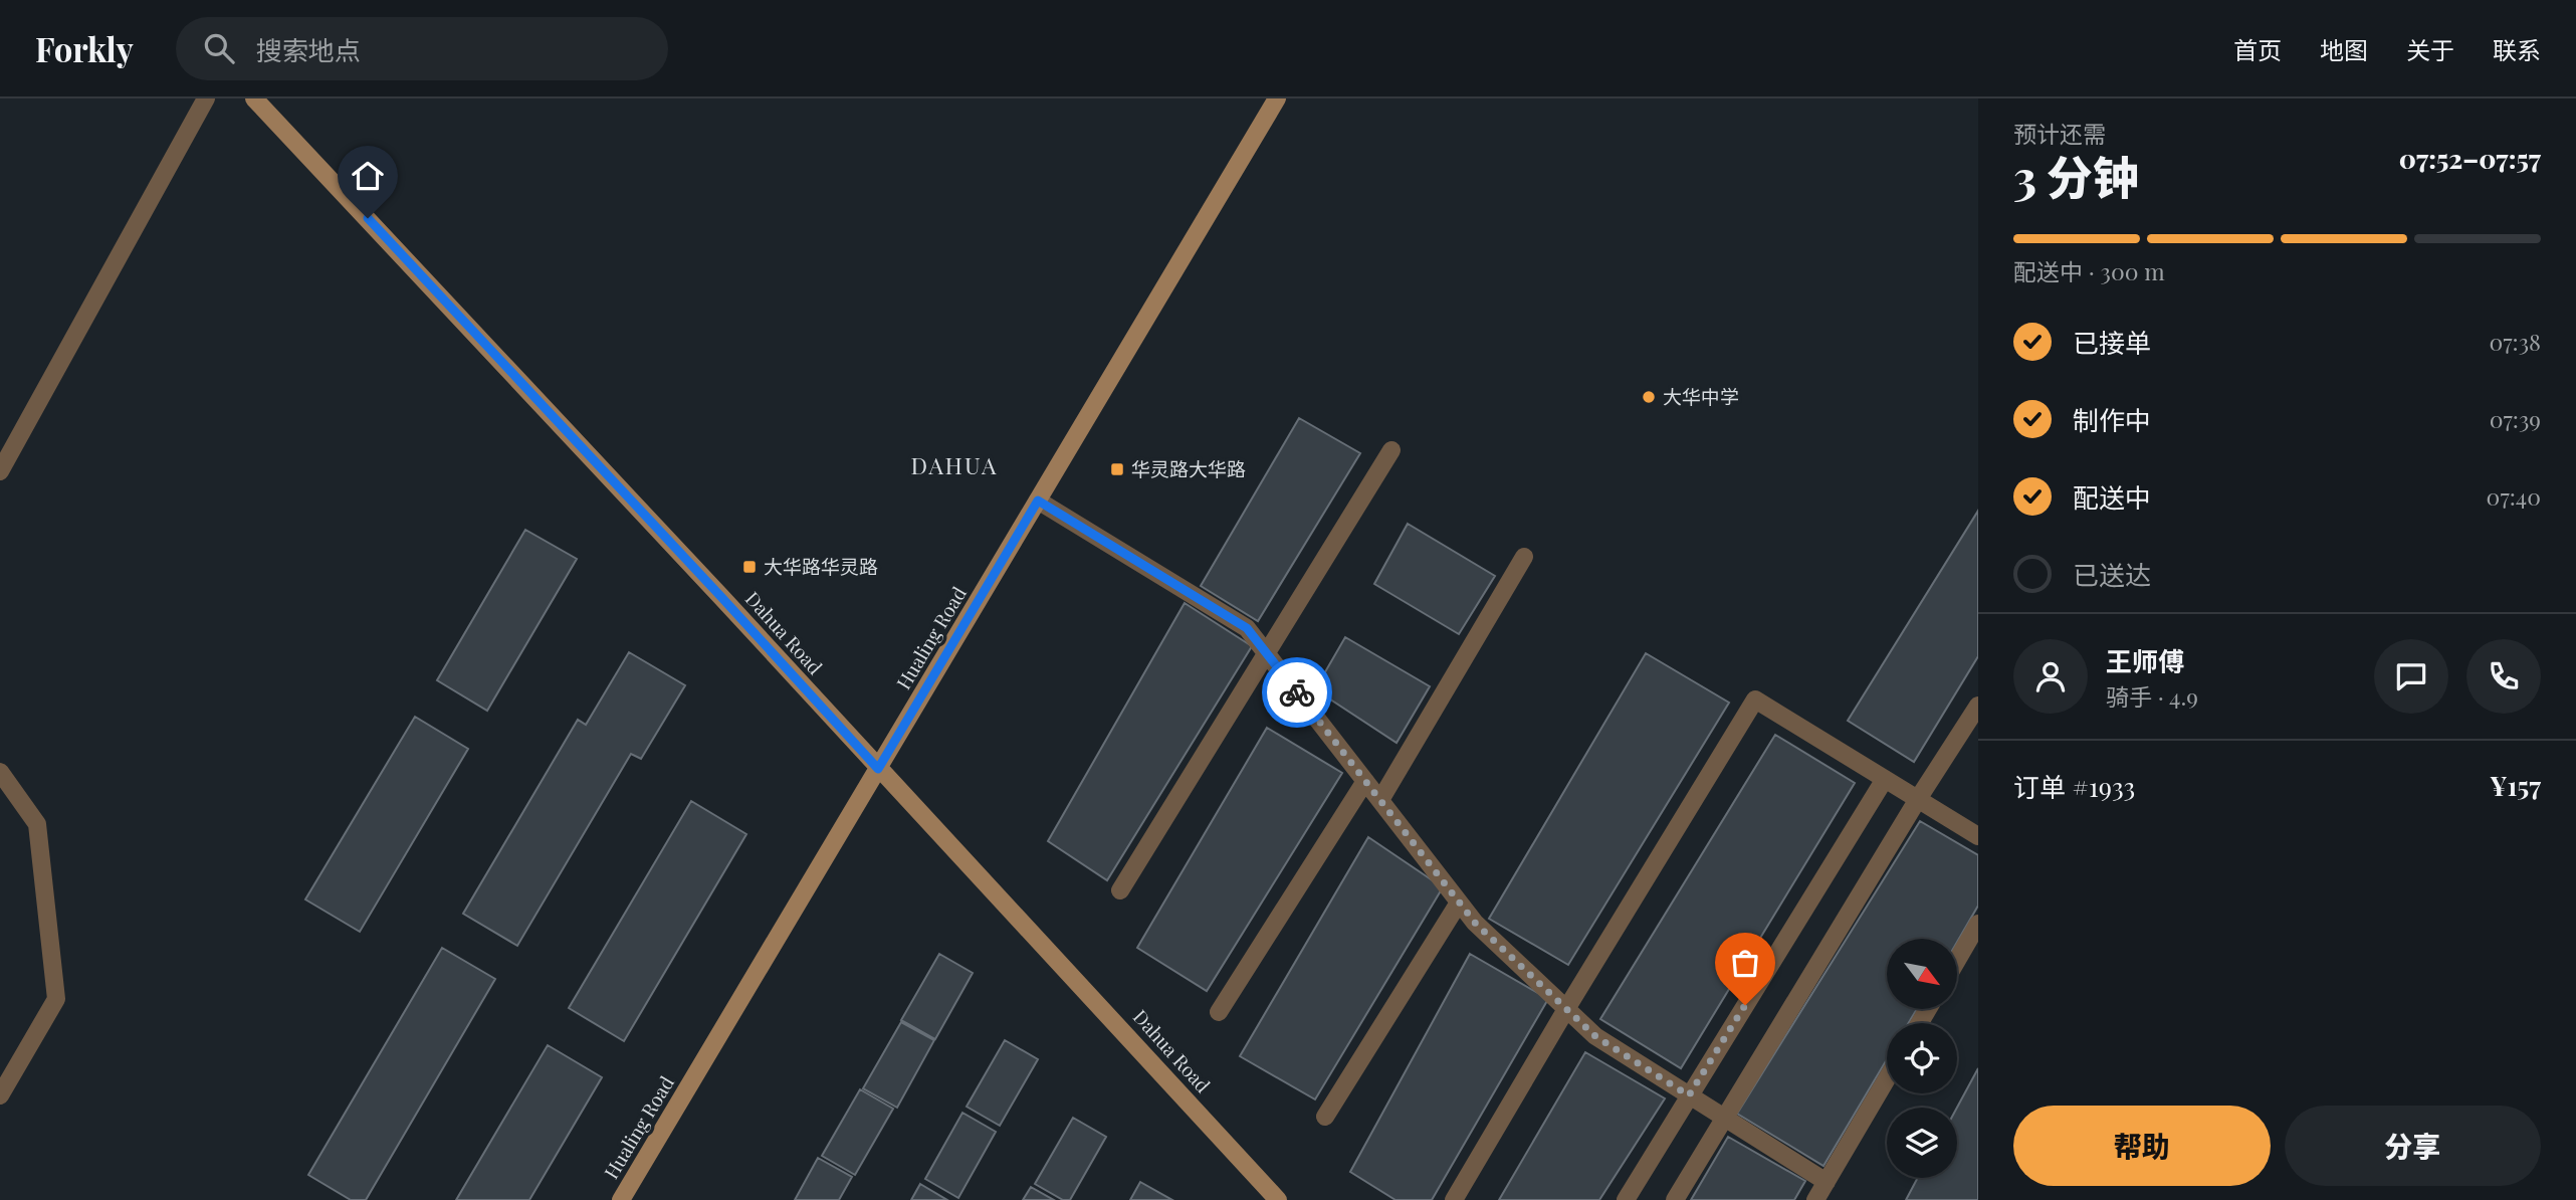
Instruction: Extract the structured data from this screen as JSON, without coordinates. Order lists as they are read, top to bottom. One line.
{"streets":{"street":["Dahua Road","Hualing Road"]},"crossings":[["Dahua Road","Hualing Road"]],"districts":["DAHUA"],"places":{"other":["大华中学"],"transit":["华灵路大华路","大华路华灵路"]},"north":"bottom right","page":{"header":"Forkly","search":"搜索地点","nav":["首页","地图","关于","联系"],"heading":["3 分钟","预计还需","07:52–07:57"],"panel":["王师傅","骑手 · 4.9","订单 #1933","¥157"],"bar":"配送中 · 300 m","list":[["已接单","07:38"],["制作中","07:39"],["配送中","07:40"],"已送达"],"buttons":["帮助","分享"]}}
